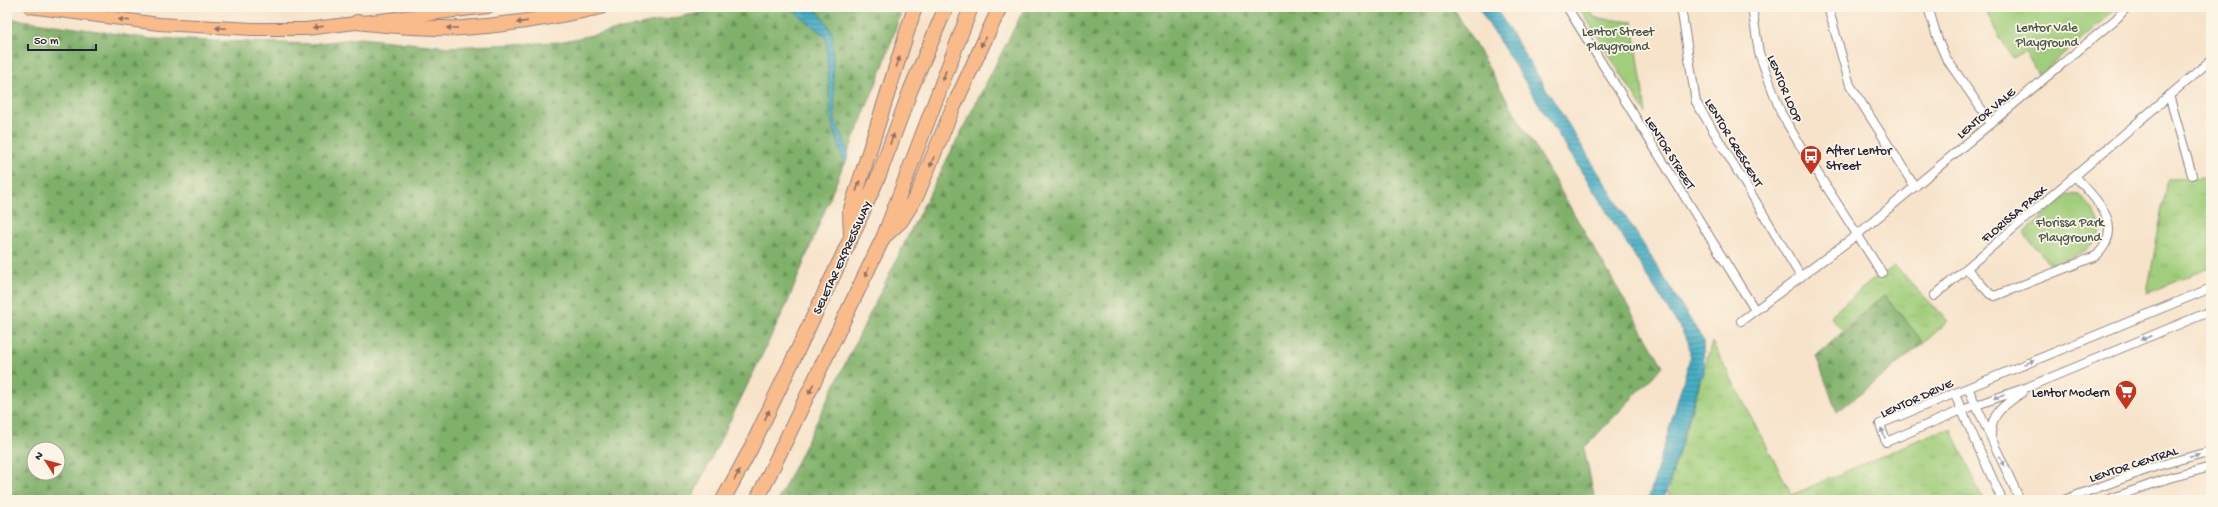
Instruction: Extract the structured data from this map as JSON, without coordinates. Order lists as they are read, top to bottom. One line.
{"streets":{"highway":["SELETAR EXPRESSWAY"],"street":["LENTOR LOOP","LENTOR VALE","LENTOR CRESCENT","LENTOR STREET","FLORISSA PARK","LENTOR DRIVE","LENTOR CENTRAL"]},"crossings":[["LENTOR LOOP","LENTOR VALE"]],"parks":["Lentor Vale Playground","Lentor Street Playground","Florissa Park Playground"],"places":{"bus stop":["After Lentor Street"],"supermarket":["Lentor Modern"]},"scale_bar":"50 m","north":"top left"}
